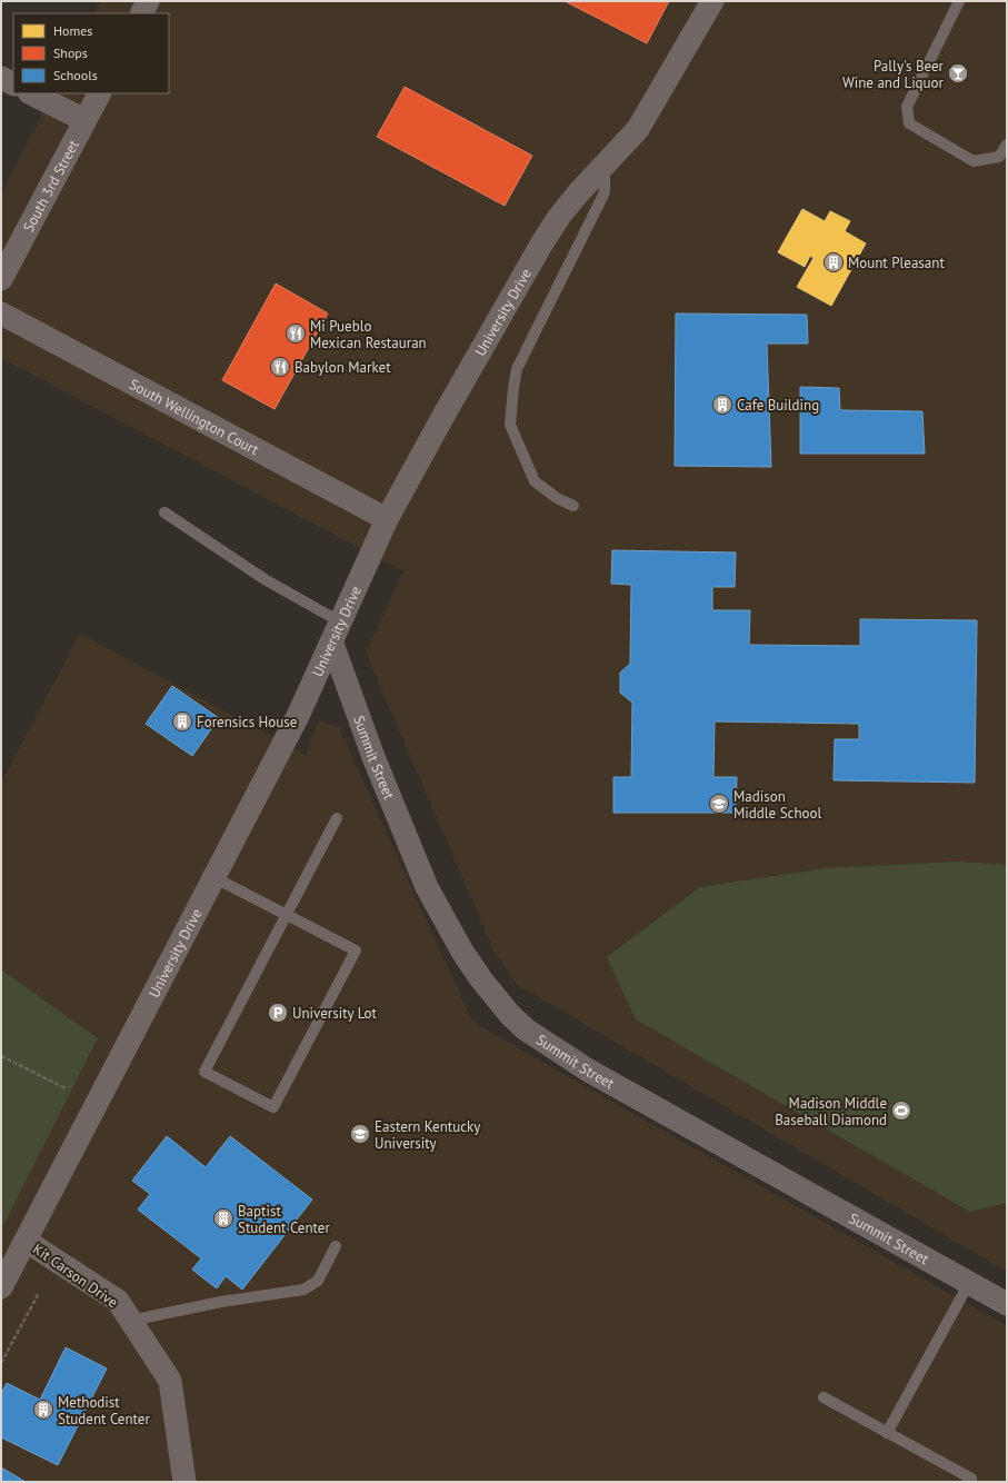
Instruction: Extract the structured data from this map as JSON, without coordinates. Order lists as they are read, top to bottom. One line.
{"streets":{"street":["South 3rd Street","University Drive","South Wellington Court","Summit Street","Kit Carson Drive"]},"crossings":[["University Drive","South Wellington Court"],["University Drive","Summit Street"],["University Drive","Kit Carson Drive"]],"places":{"bar":["Pally's Beer Wine and Liquor"],"building":["Mount Pleasant","Cafe Building","Forensics House","Baptist Student Center","Methodist Student Center"],"restaurant":["Mi Pueblo Mexican Restauran","Babylon Market"],"school or university":["Madison Middle School","Eastern Kentucky University"],"parking":["University Lot"],"sports":["Madison Middle Baseball Diamond"]},"legend":["Homes","Shops","Schools"]}
